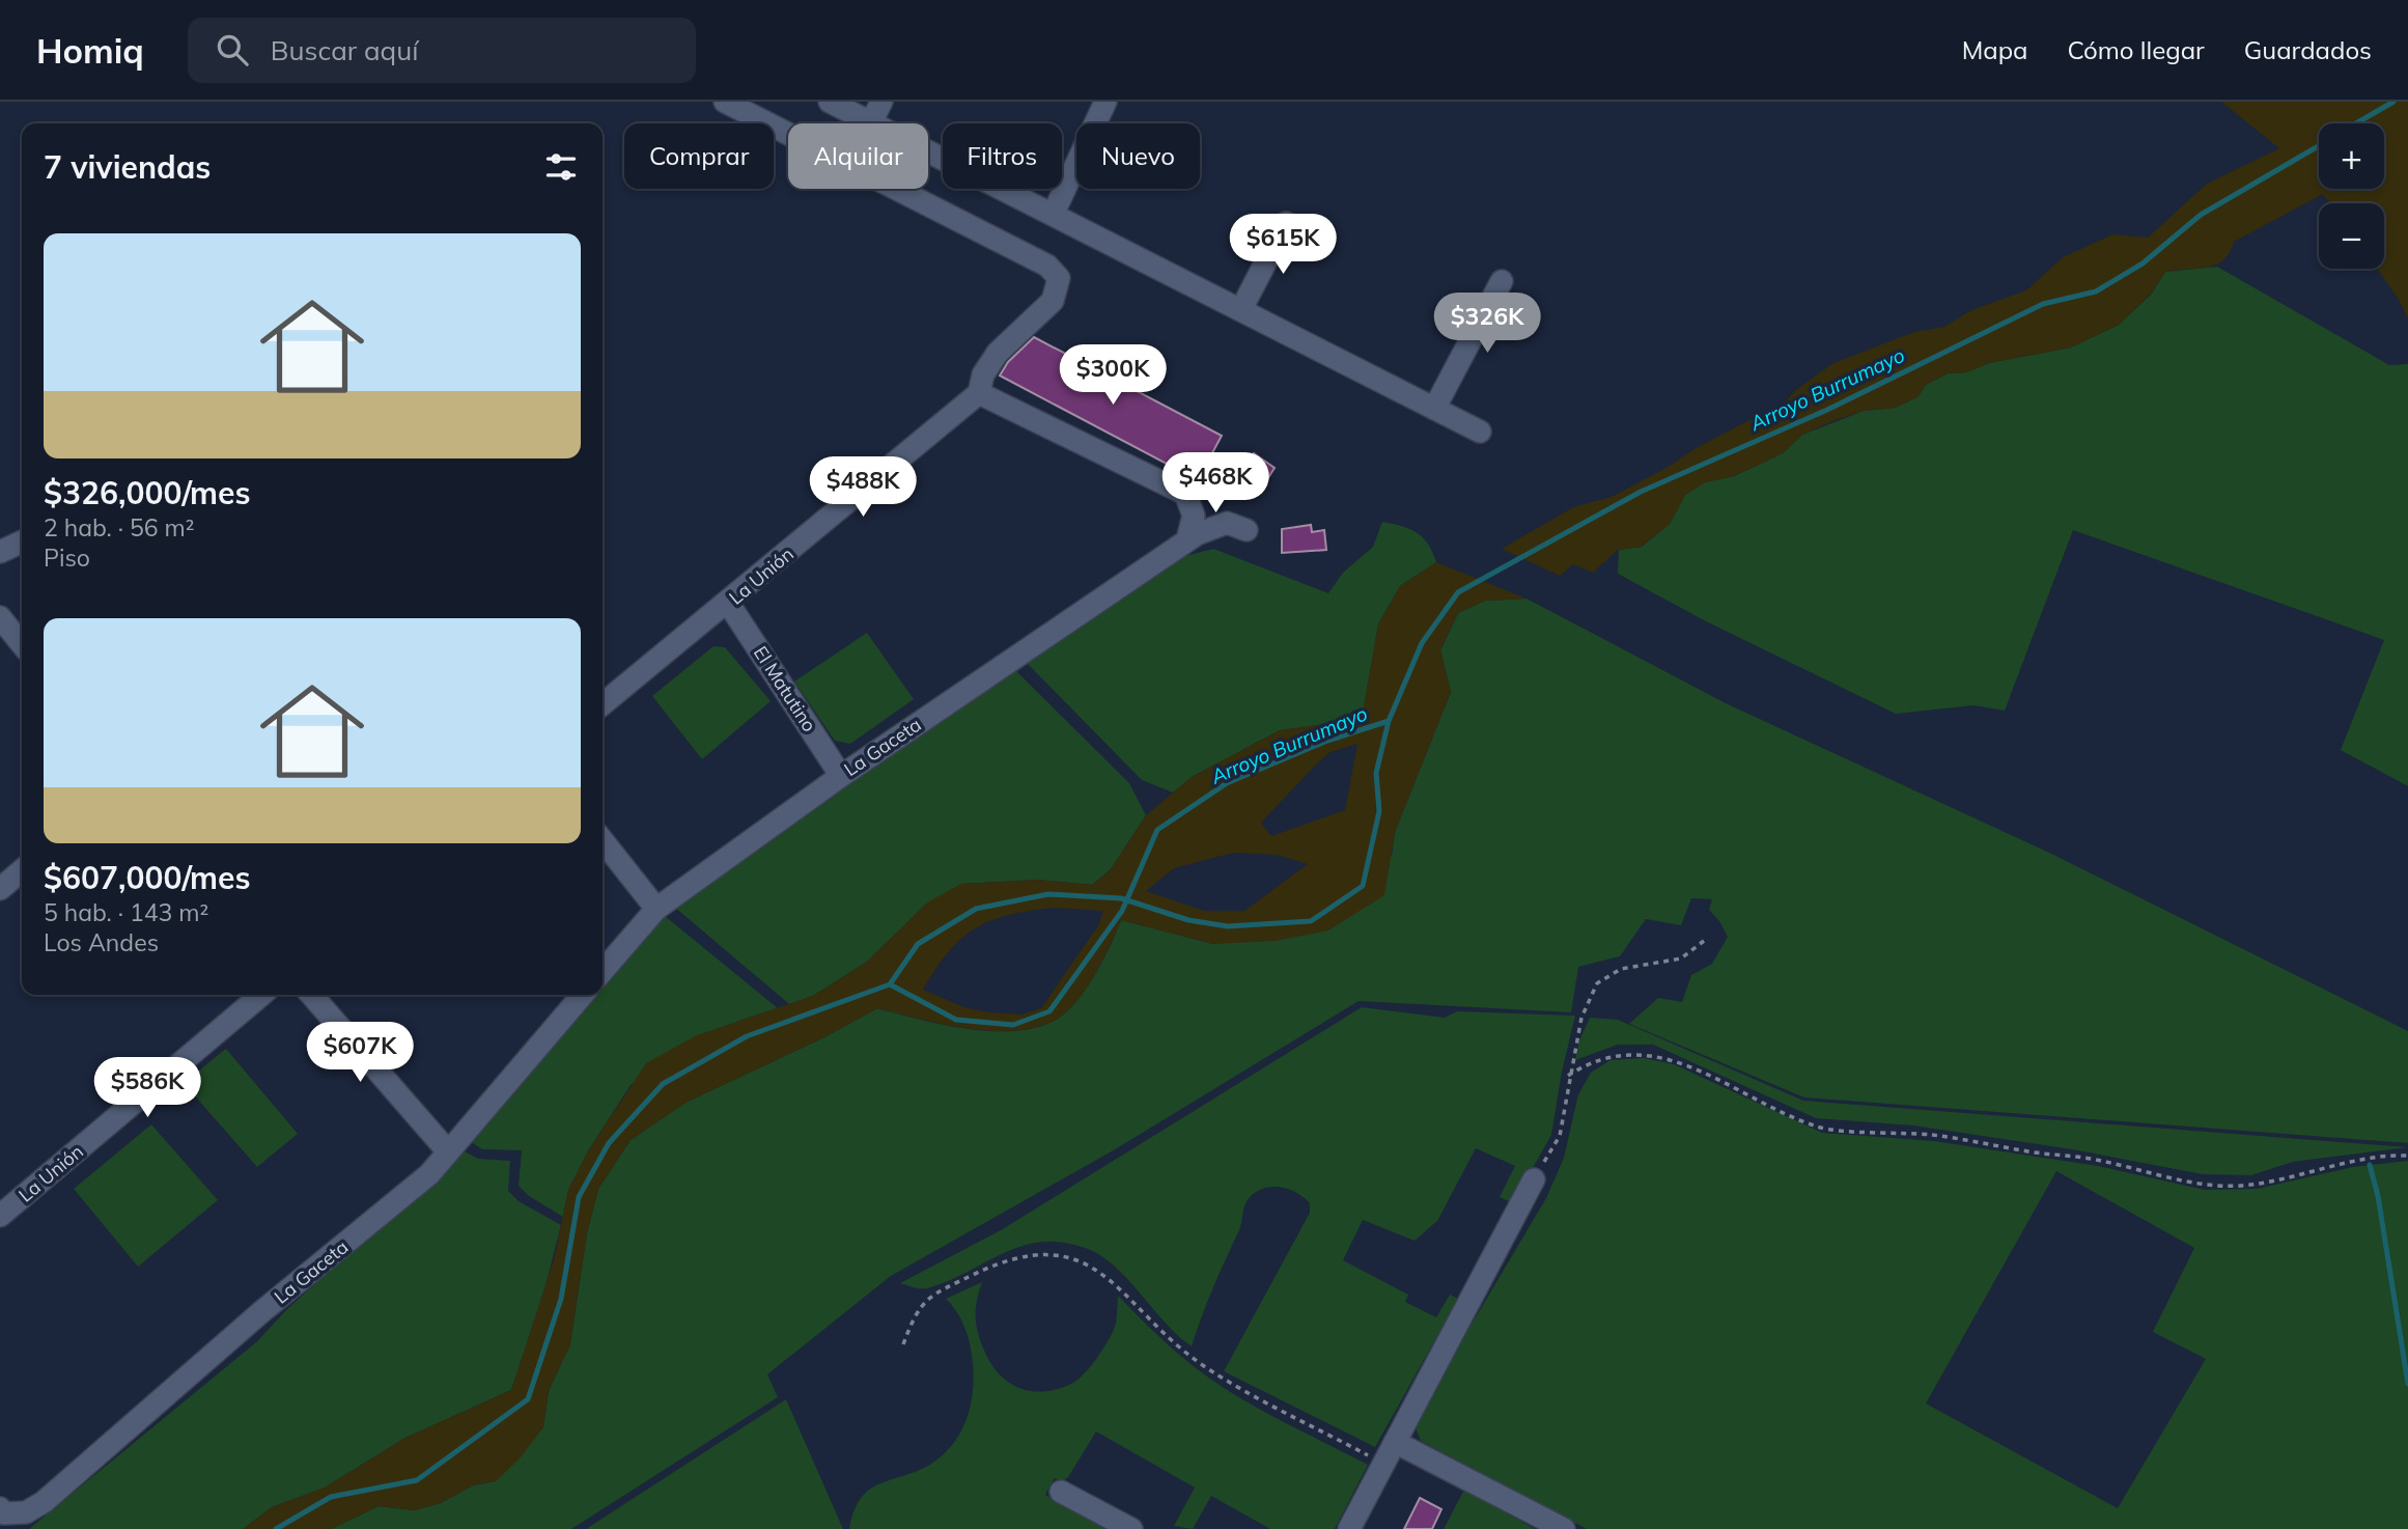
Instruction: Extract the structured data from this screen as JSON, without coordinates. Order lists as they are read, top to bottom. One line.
{"streets":{"street":["La Unión","El Matutino","La Gaceta"]},"crossings":[["La Unión","El Matutino"],["El Matutino","La Gaceta"]],"water":["Arroyo Burrumayo"],"page":{"header":"Homiq","search":"Buscar aquí","nav":["Mapa","Cómo llegar","Guardados"],"map_buttons":["+","−"],"chip":["Comprar","Alquilar","Filtros","Nuevo"],"heading":"7 viviendas","list":[{"name":"$326,000/mes","note":"2 hab. · 56 m² · Piso"},{"name":"$607,000/mes","note":"5 hab. · 143 m² · Los Andes"}],"price":["$615K","$326K","$300K","$468K","$488K","$607K","$586K"]}}
